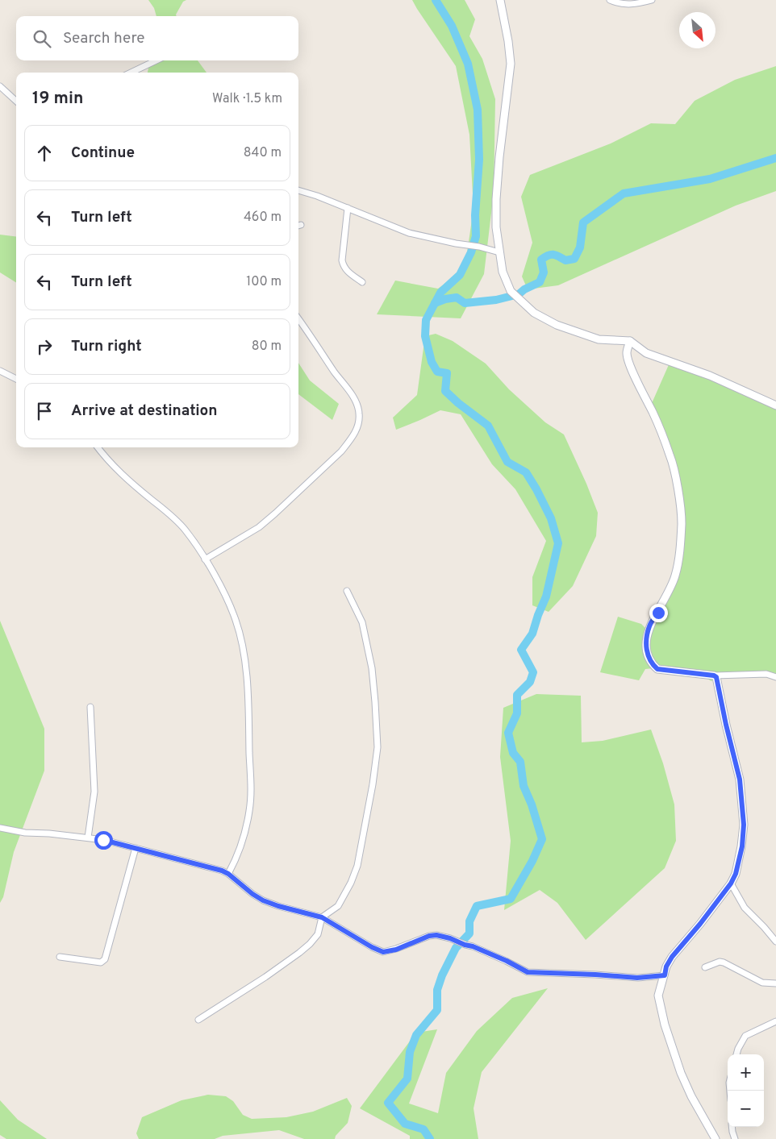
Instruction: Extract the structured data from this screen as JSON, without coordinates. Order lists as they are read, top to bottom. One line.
{"north":"bottom right","page":{"search":"Search here","heading":["19 min","Walk · 1.5 km"],"list":[["Continue","840 m"],["Turn left","460 m"],["Turn left","100 m"],["Turn right","80 m"],"Arrive at destination"],"map_buttons":["+","−"]}}
